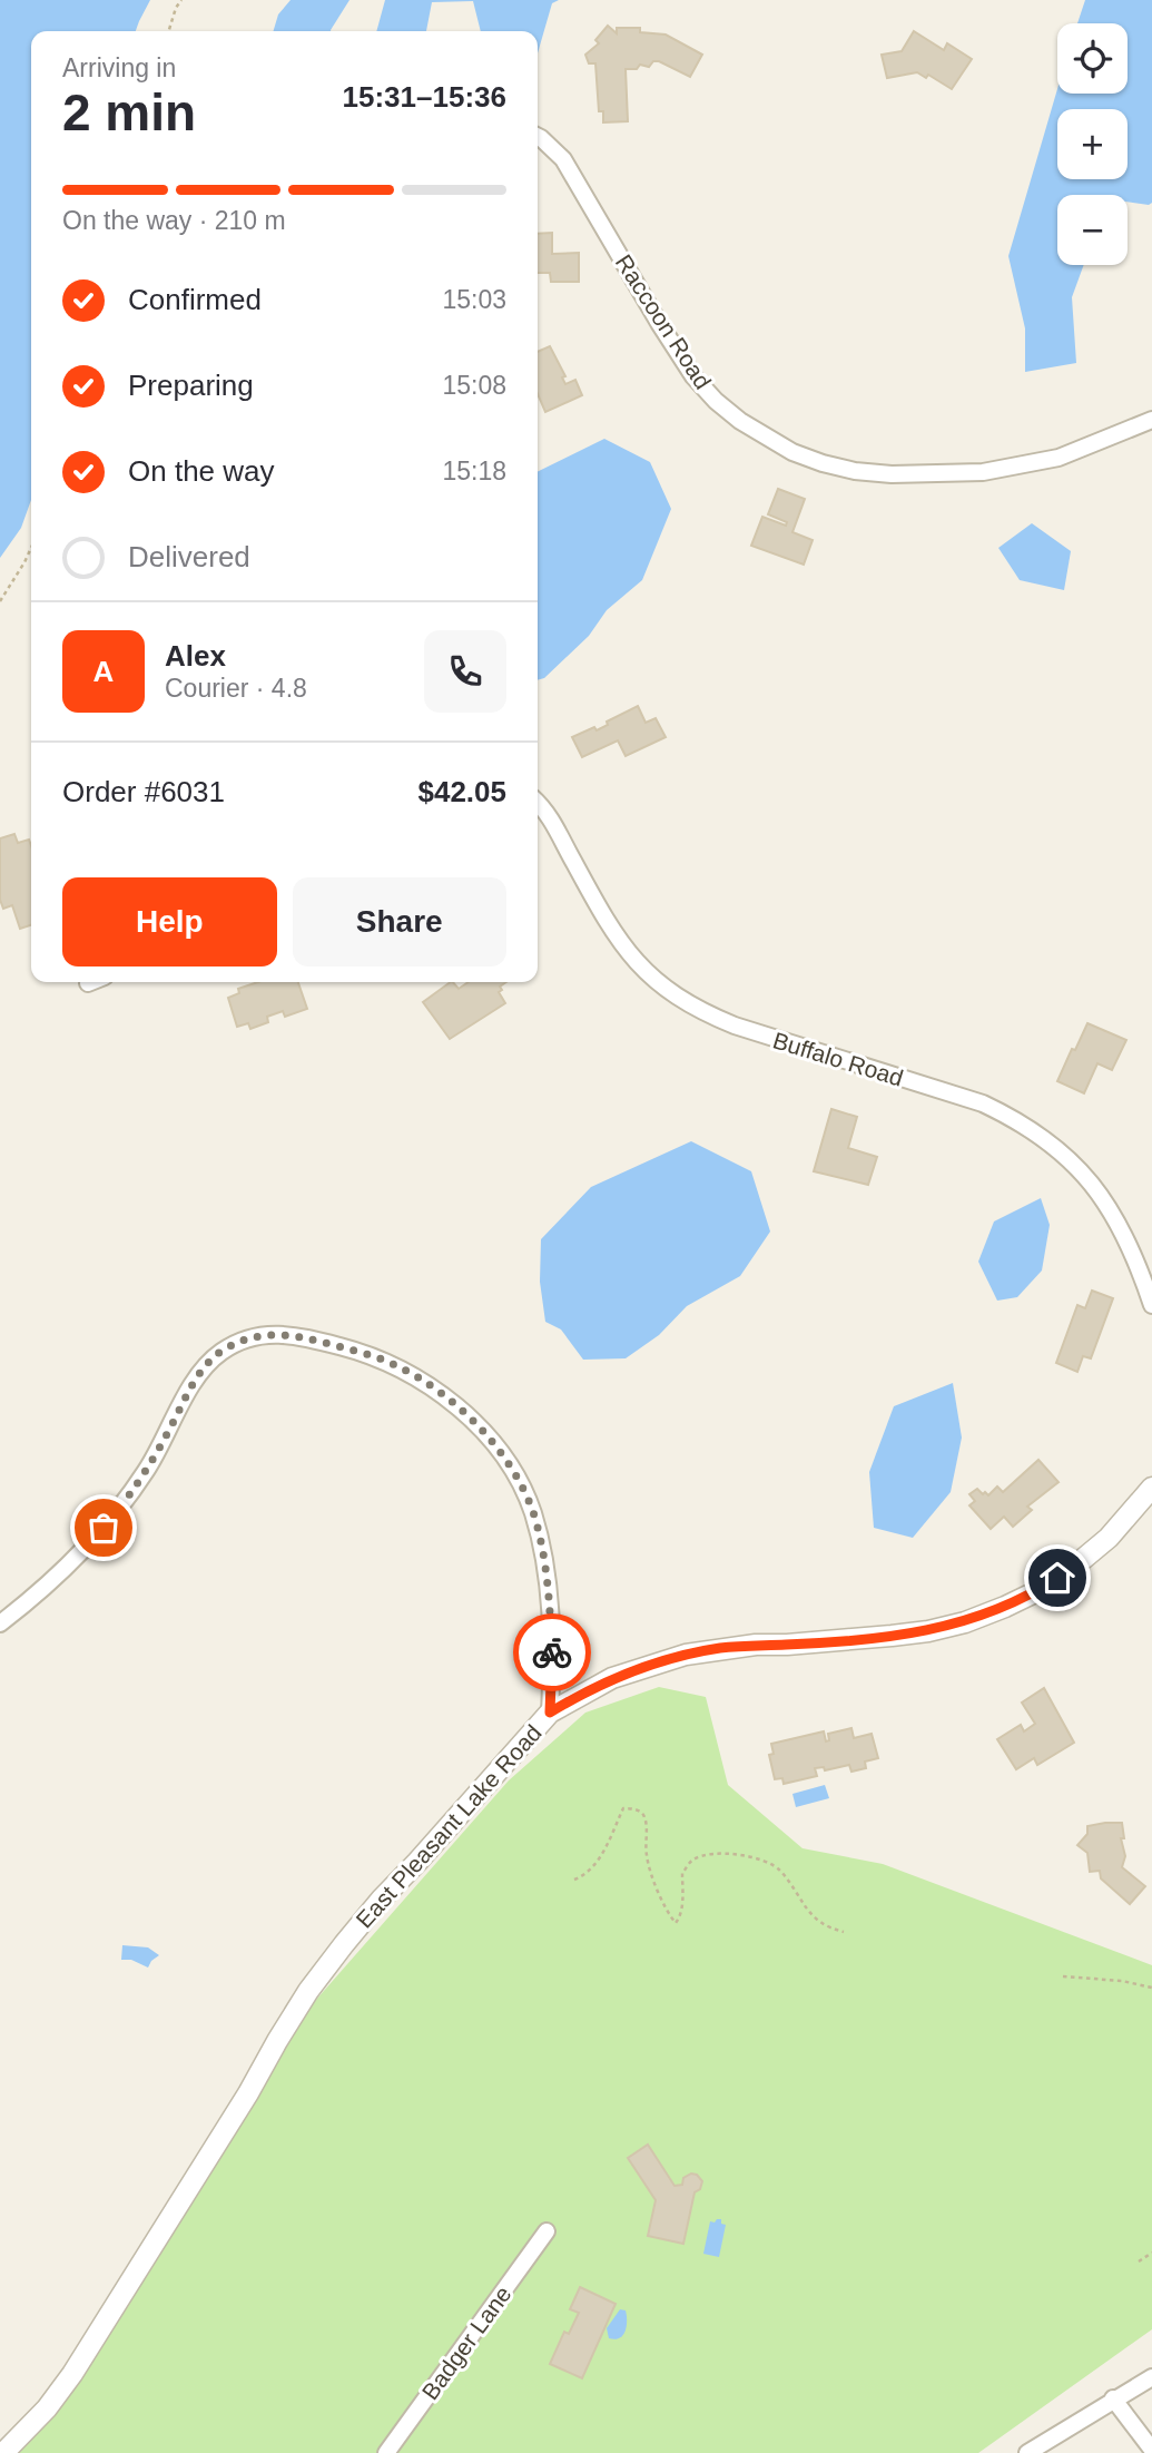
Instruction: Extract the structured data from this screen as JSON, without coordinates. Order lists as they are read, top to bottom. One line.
{"streets":{"street":["Raccoon Road","Buffalo Road","East Pleasant Lake Road","Badger Lane"]},"page":{"map_buttons":["+","−"],"heading":["2 min","Arriving in","15:31–15:36"],"panel":["Alex","Courier · 4.8","Order #6031","$42.05"],"bar":"On the way · 210 m","list":[["Confirmed","15:03"],["Preparing","15:08"],["On the way","15:18"],"Delivered"],"round":"A","buttons":["Help","Share"]}}
